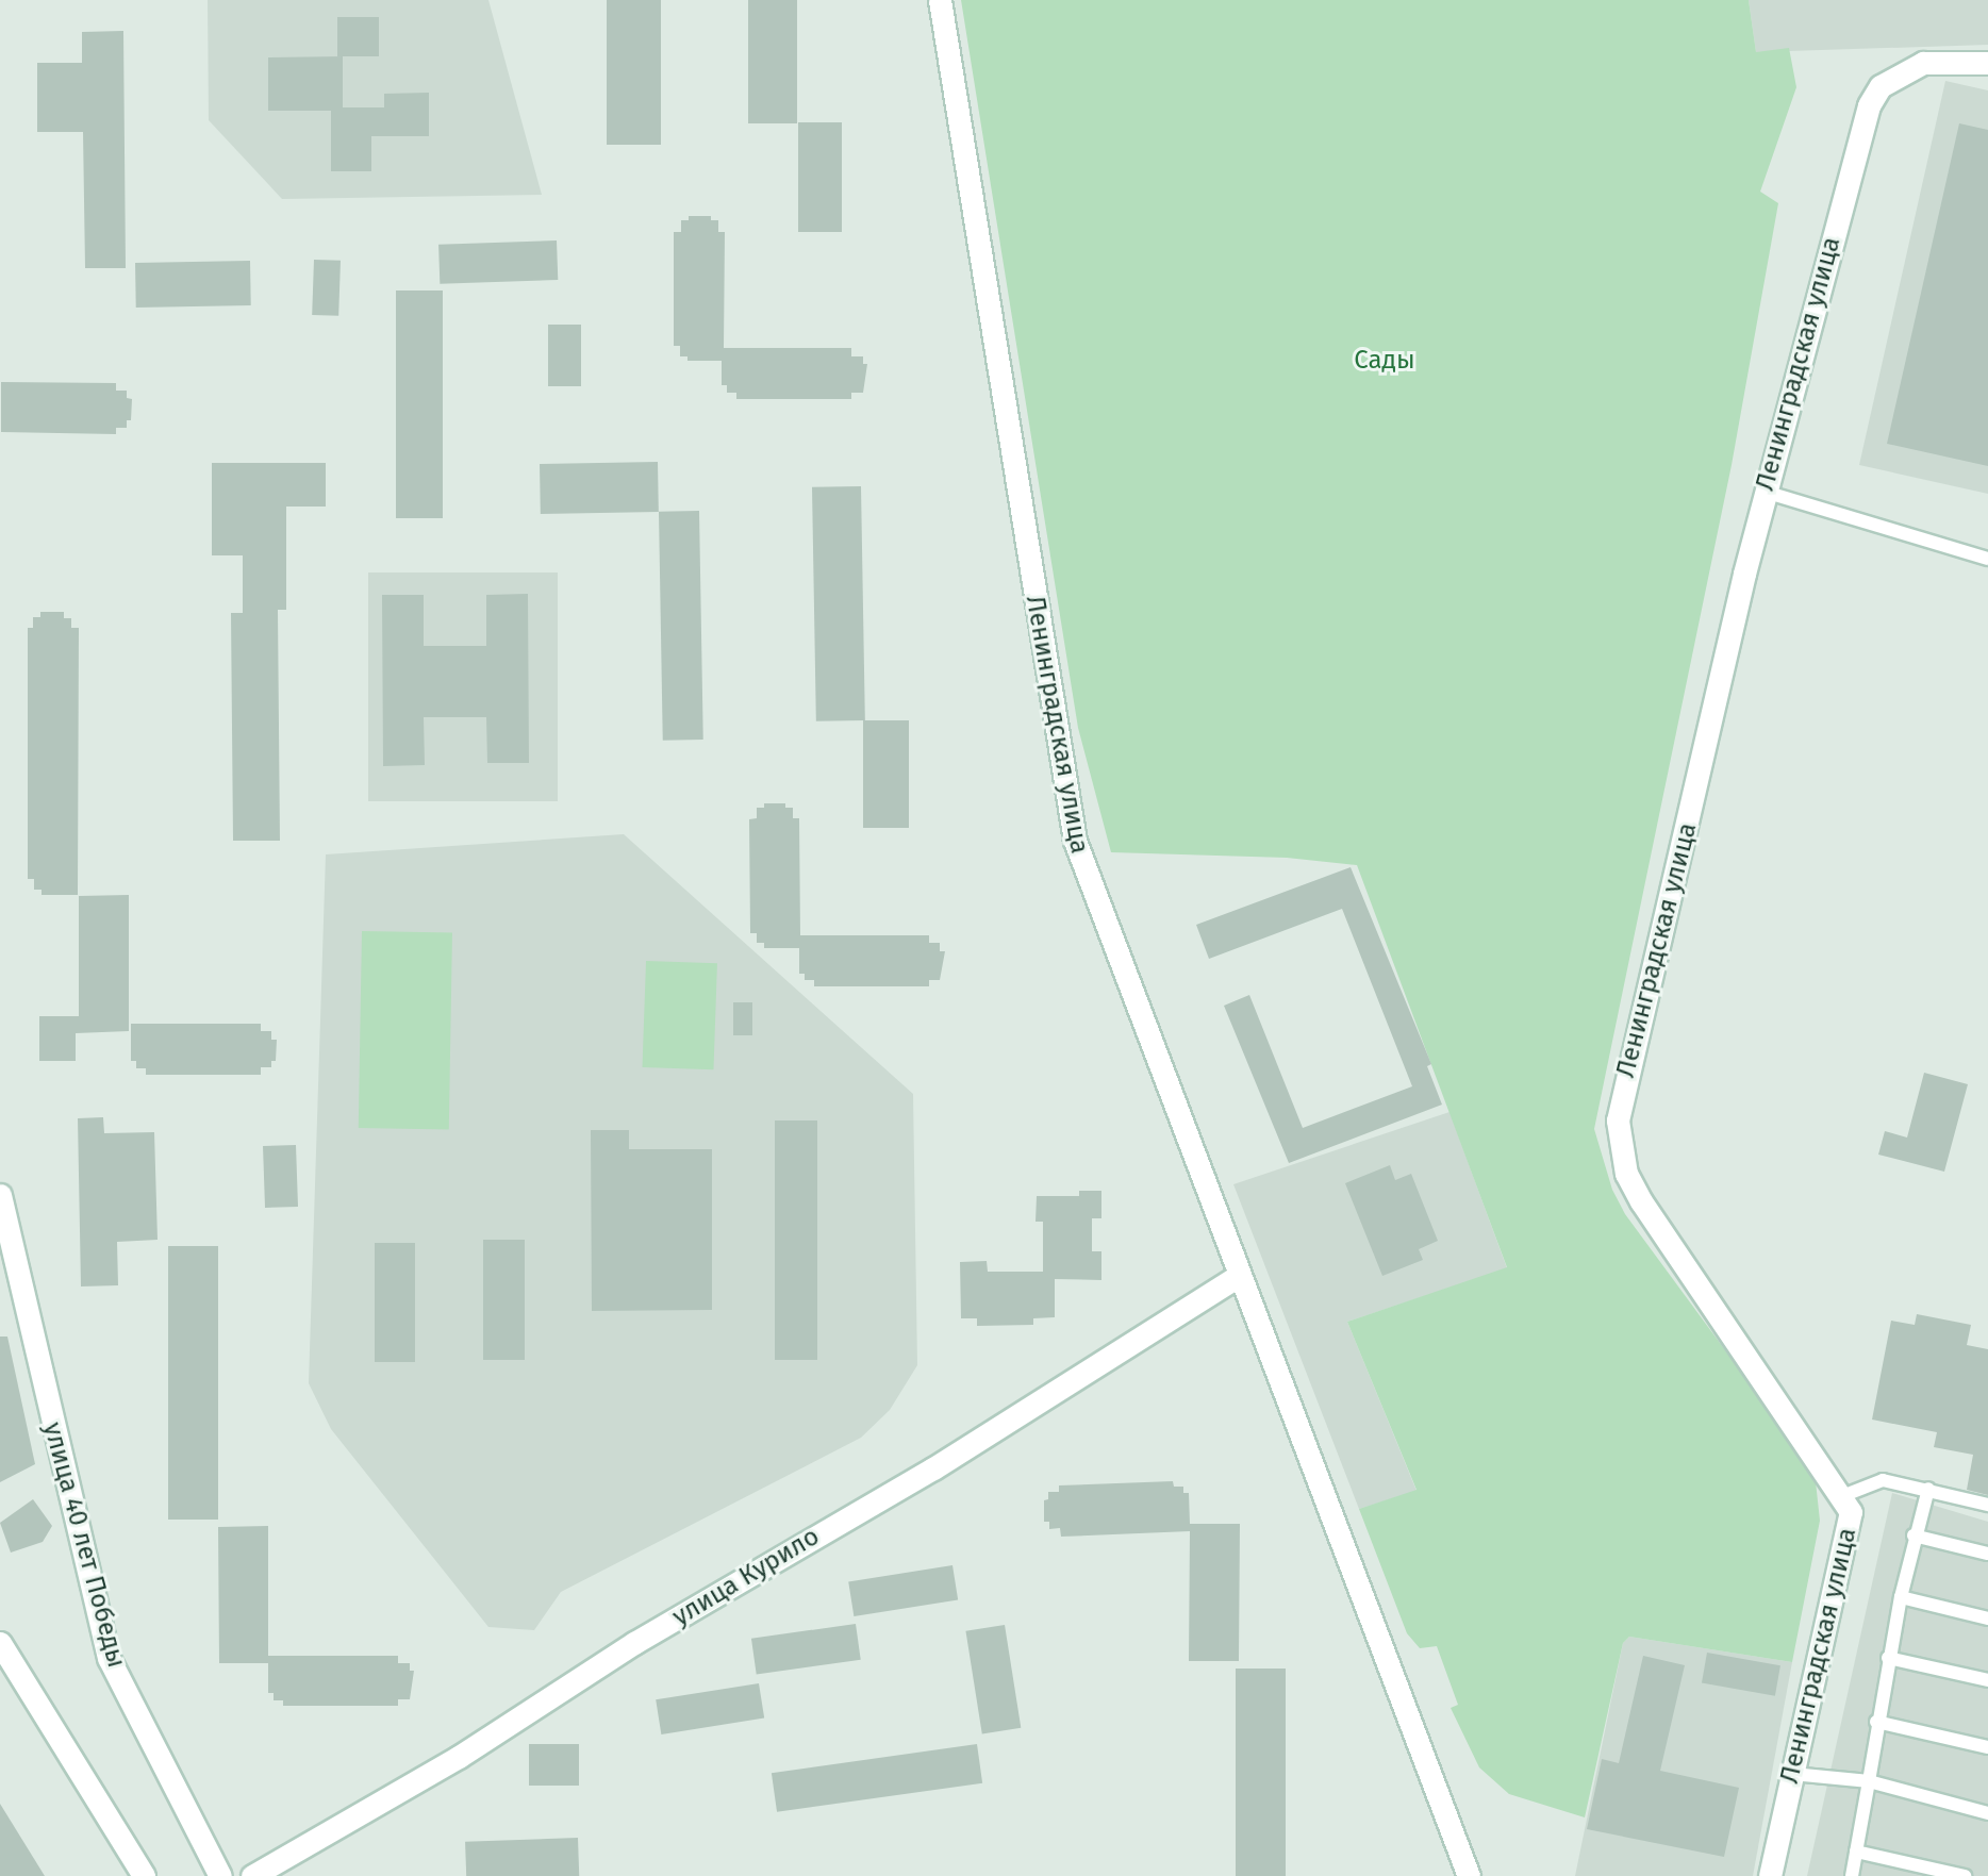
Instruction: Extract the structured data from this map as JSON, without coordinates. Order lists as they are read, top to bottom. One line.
{"streets":{"street":["Ленинградская улица","улица 40 лет Победы","улица Курило"]},"crossings":[["Ленинградская улица","улица Курило"]],"parks":["Сады"]}
